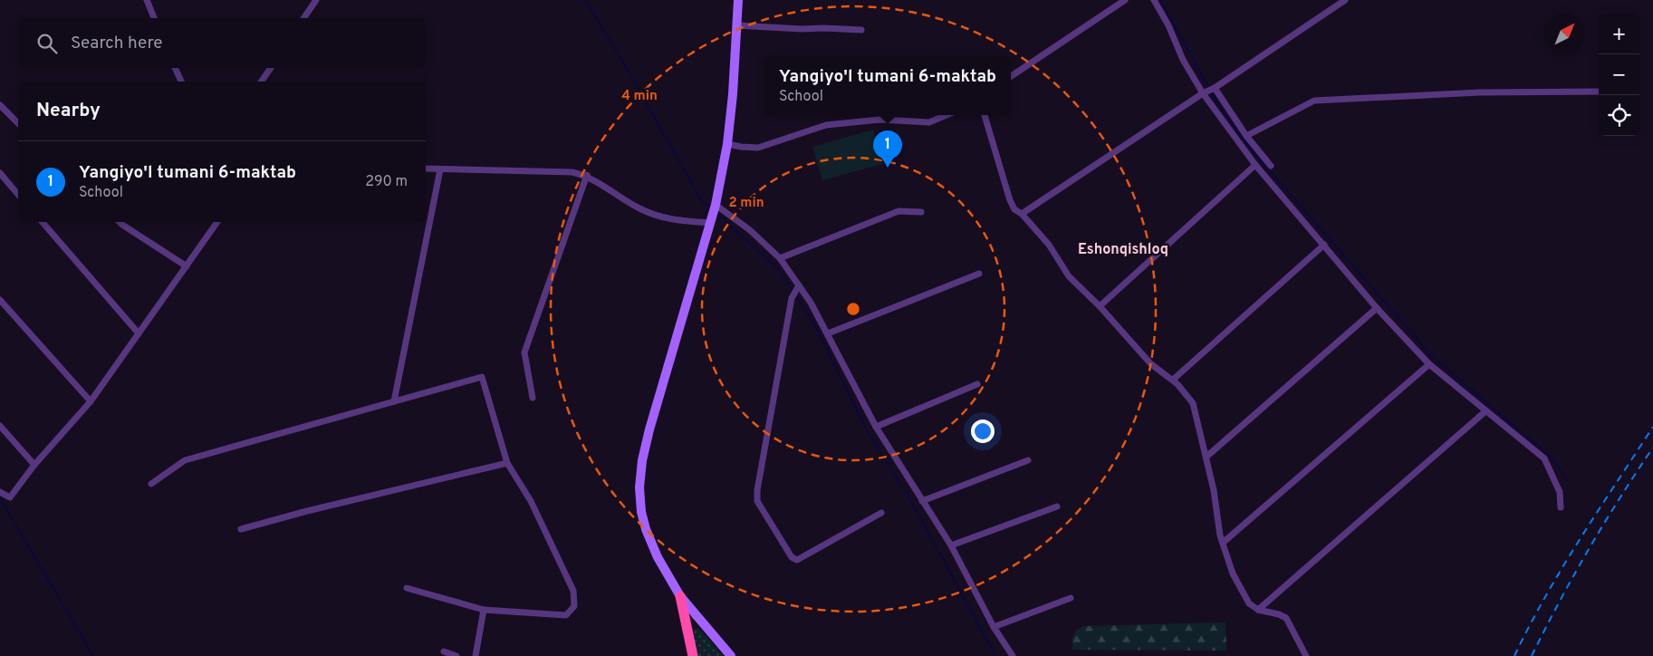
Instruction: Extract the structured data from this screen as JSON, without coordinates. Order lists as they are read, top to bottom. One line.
{"districts":["Eshonqishloq"],"north":"top right","page":{"map_buttons":["+","−"],"search":"Search here","popup":["Yangiyo'l tumani 6-maktab","School"],"heading":"Nearby","pins":"1","list":[{"mark":"1","name":"Yangiyo'l tumani 6-maktab","note":"School","value":"290 m"}]},"rings":["4 min","2 min"]}
